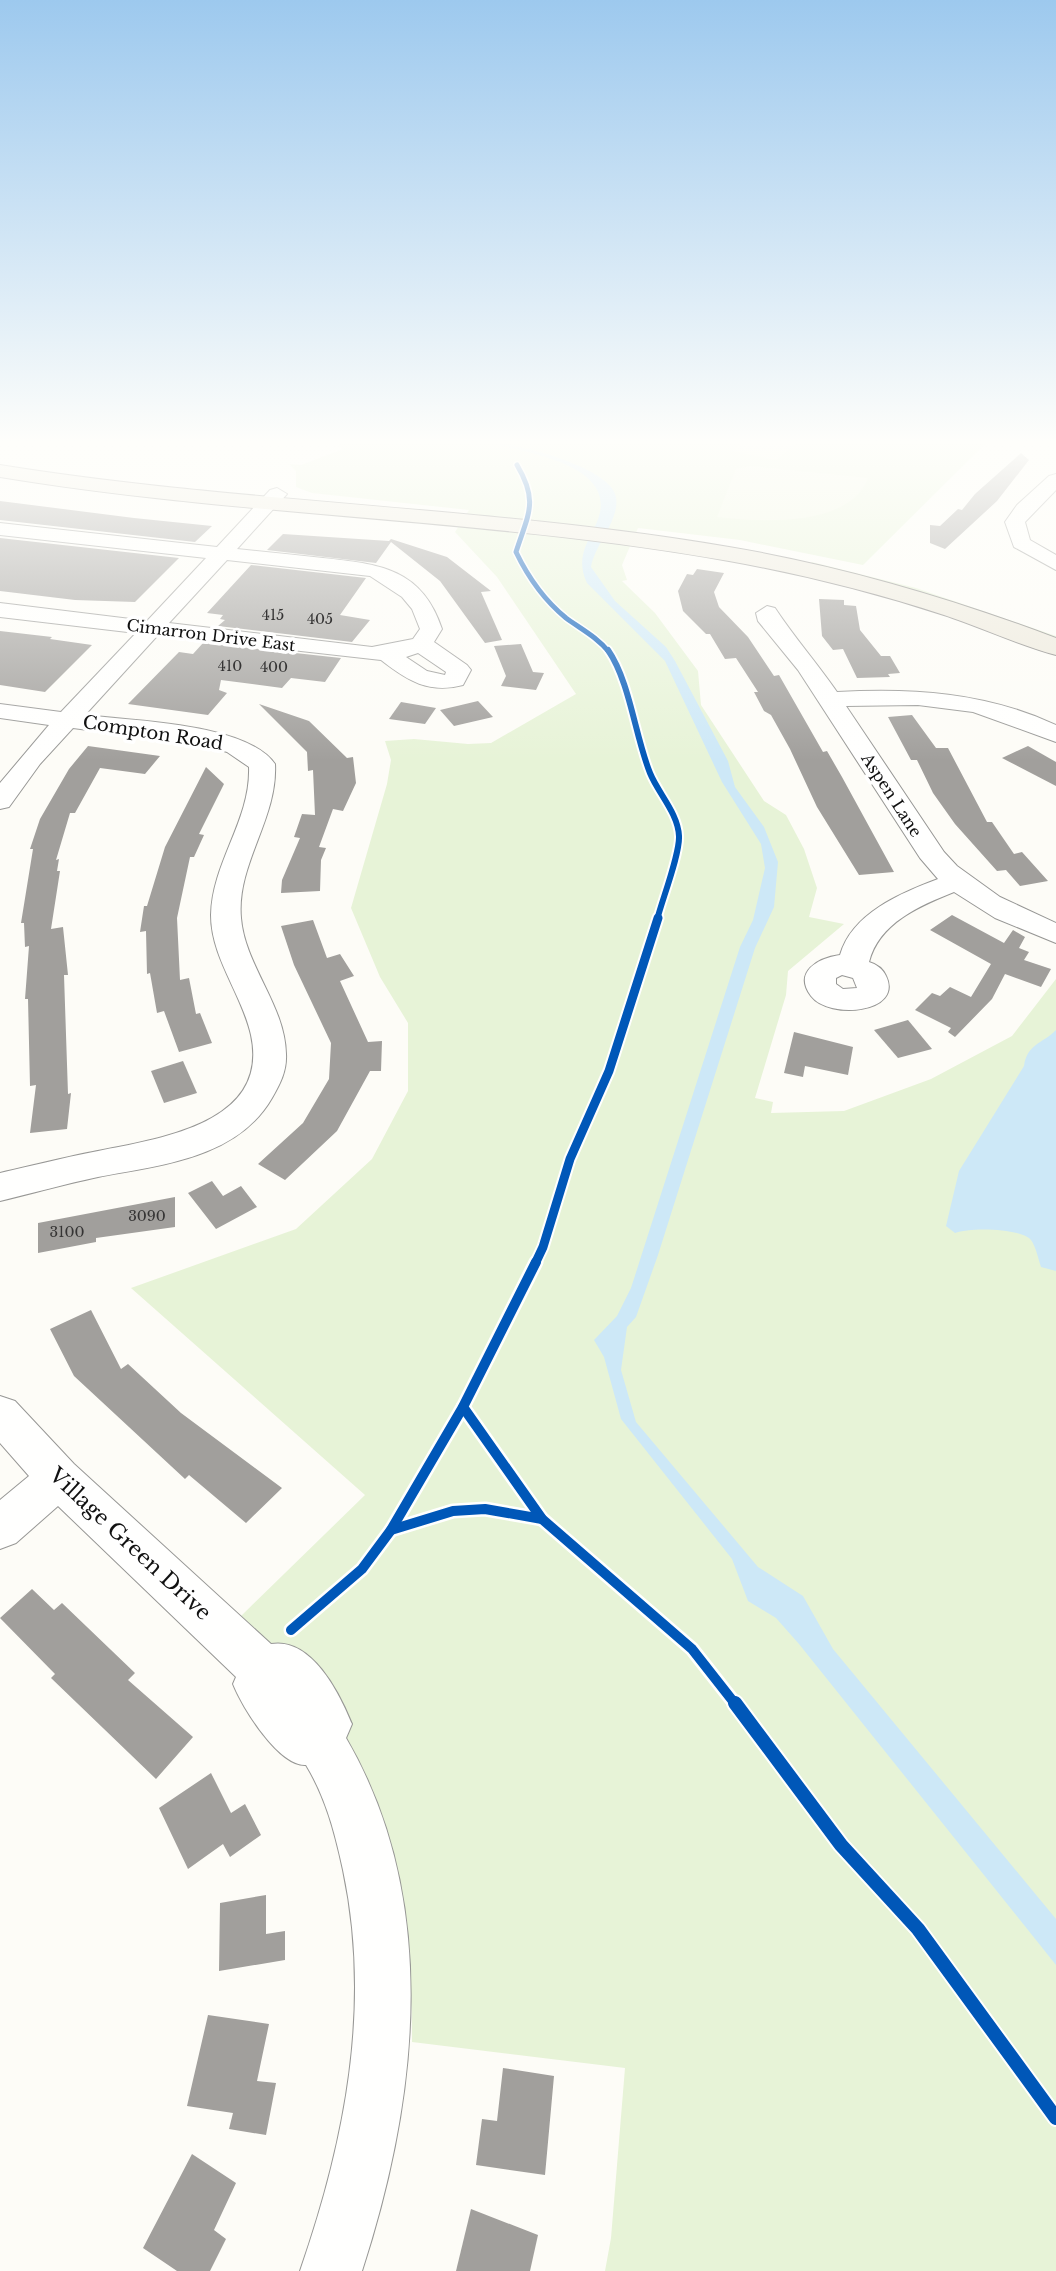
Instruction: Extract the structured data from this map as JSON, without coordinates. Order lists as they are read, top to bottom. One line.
{"streets":{"street":["Cimarron Drive East","Compton Road","Aspen Lane","Village Green Drive"]},"house_numbers":["415","405","410","400","3090","3100"]}
